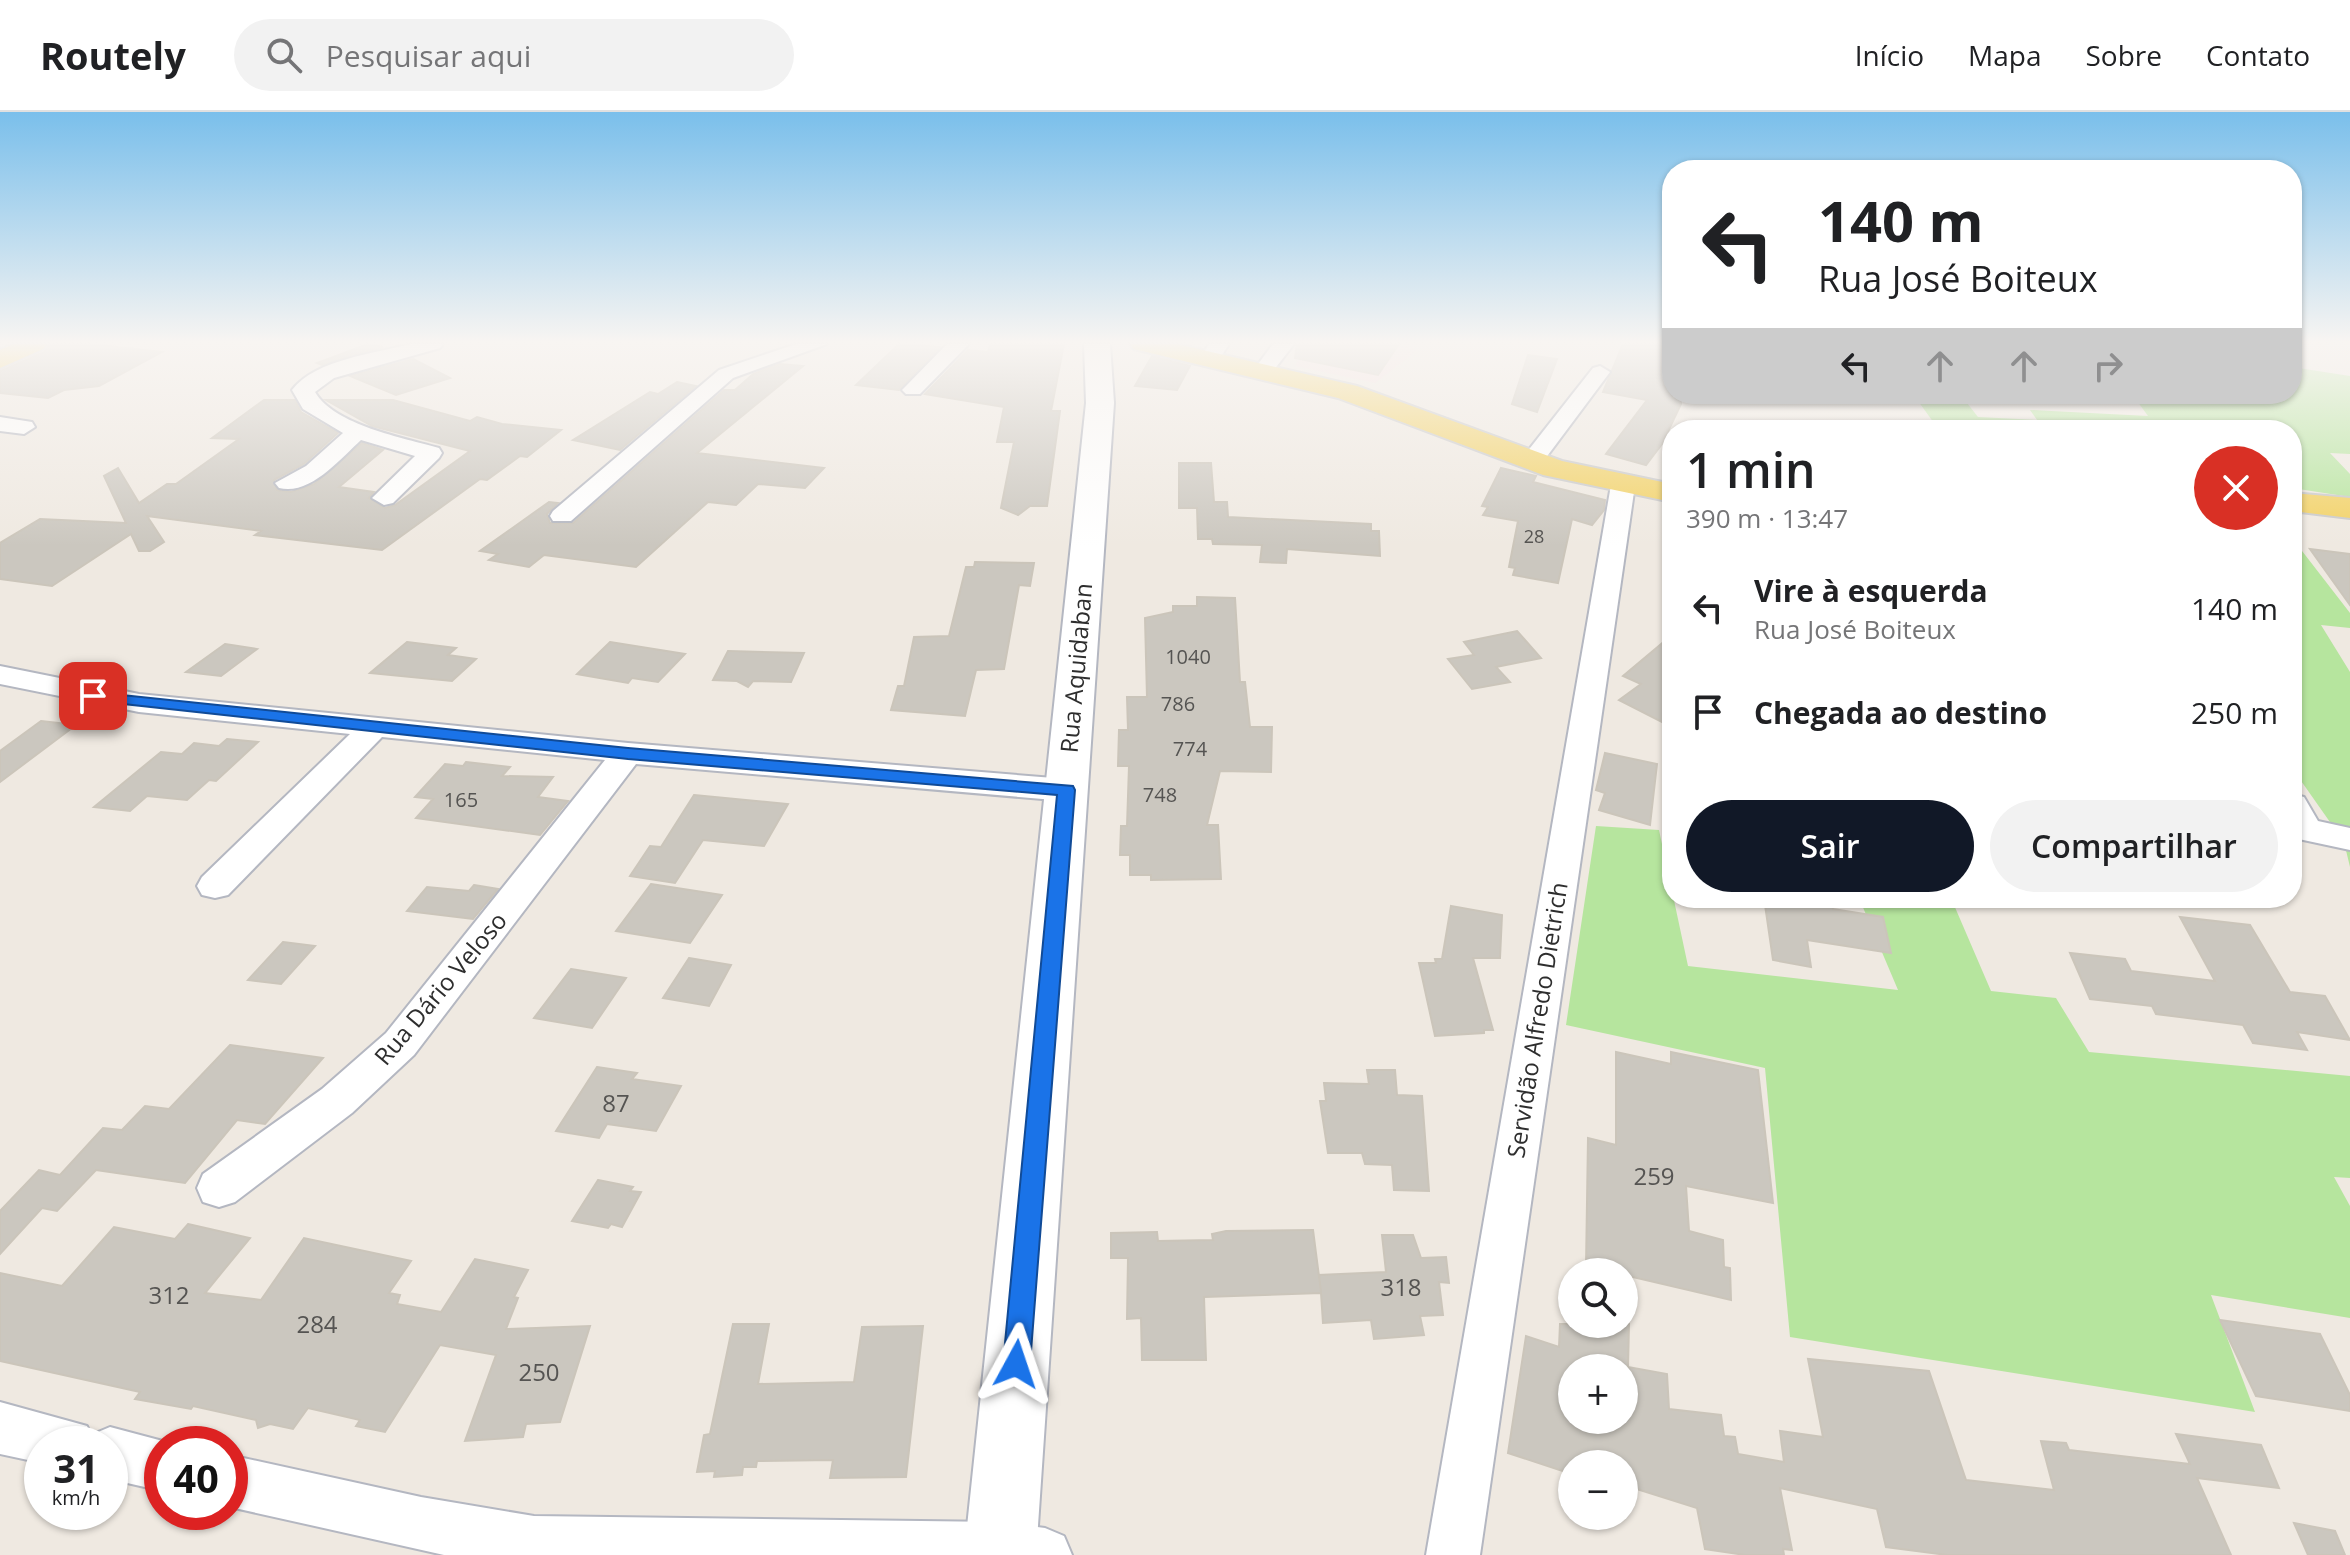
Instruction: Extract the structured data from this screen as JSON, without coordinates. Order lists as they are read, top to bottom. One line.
{"streets":{"street":["Rua Aquidaban","Rua Dário Veloso","Servidão Alfredo Dietrich"]},"house_numbers":["28","1040","786","774","748","165","87","259","318","312","284","250"],"page":{"header":"Routely","search":"Pesquisar aqui","nav":["Início","Mapa","Sobre","Contato"],"turn":["140 m","Rua José Boiteux"],"heading":["1 min","390 m · 13:47"],"list":[{"name":"Vire à esquerda","note":"Rua José Boiteux","value":"140 m"},{"name":"Chegada ao destino","value":"250 m"}],"buttons":["Sair","Compartilhar"],"map_buttons":["+","−"],"speed":"31 km/h","limit":"40"}}
